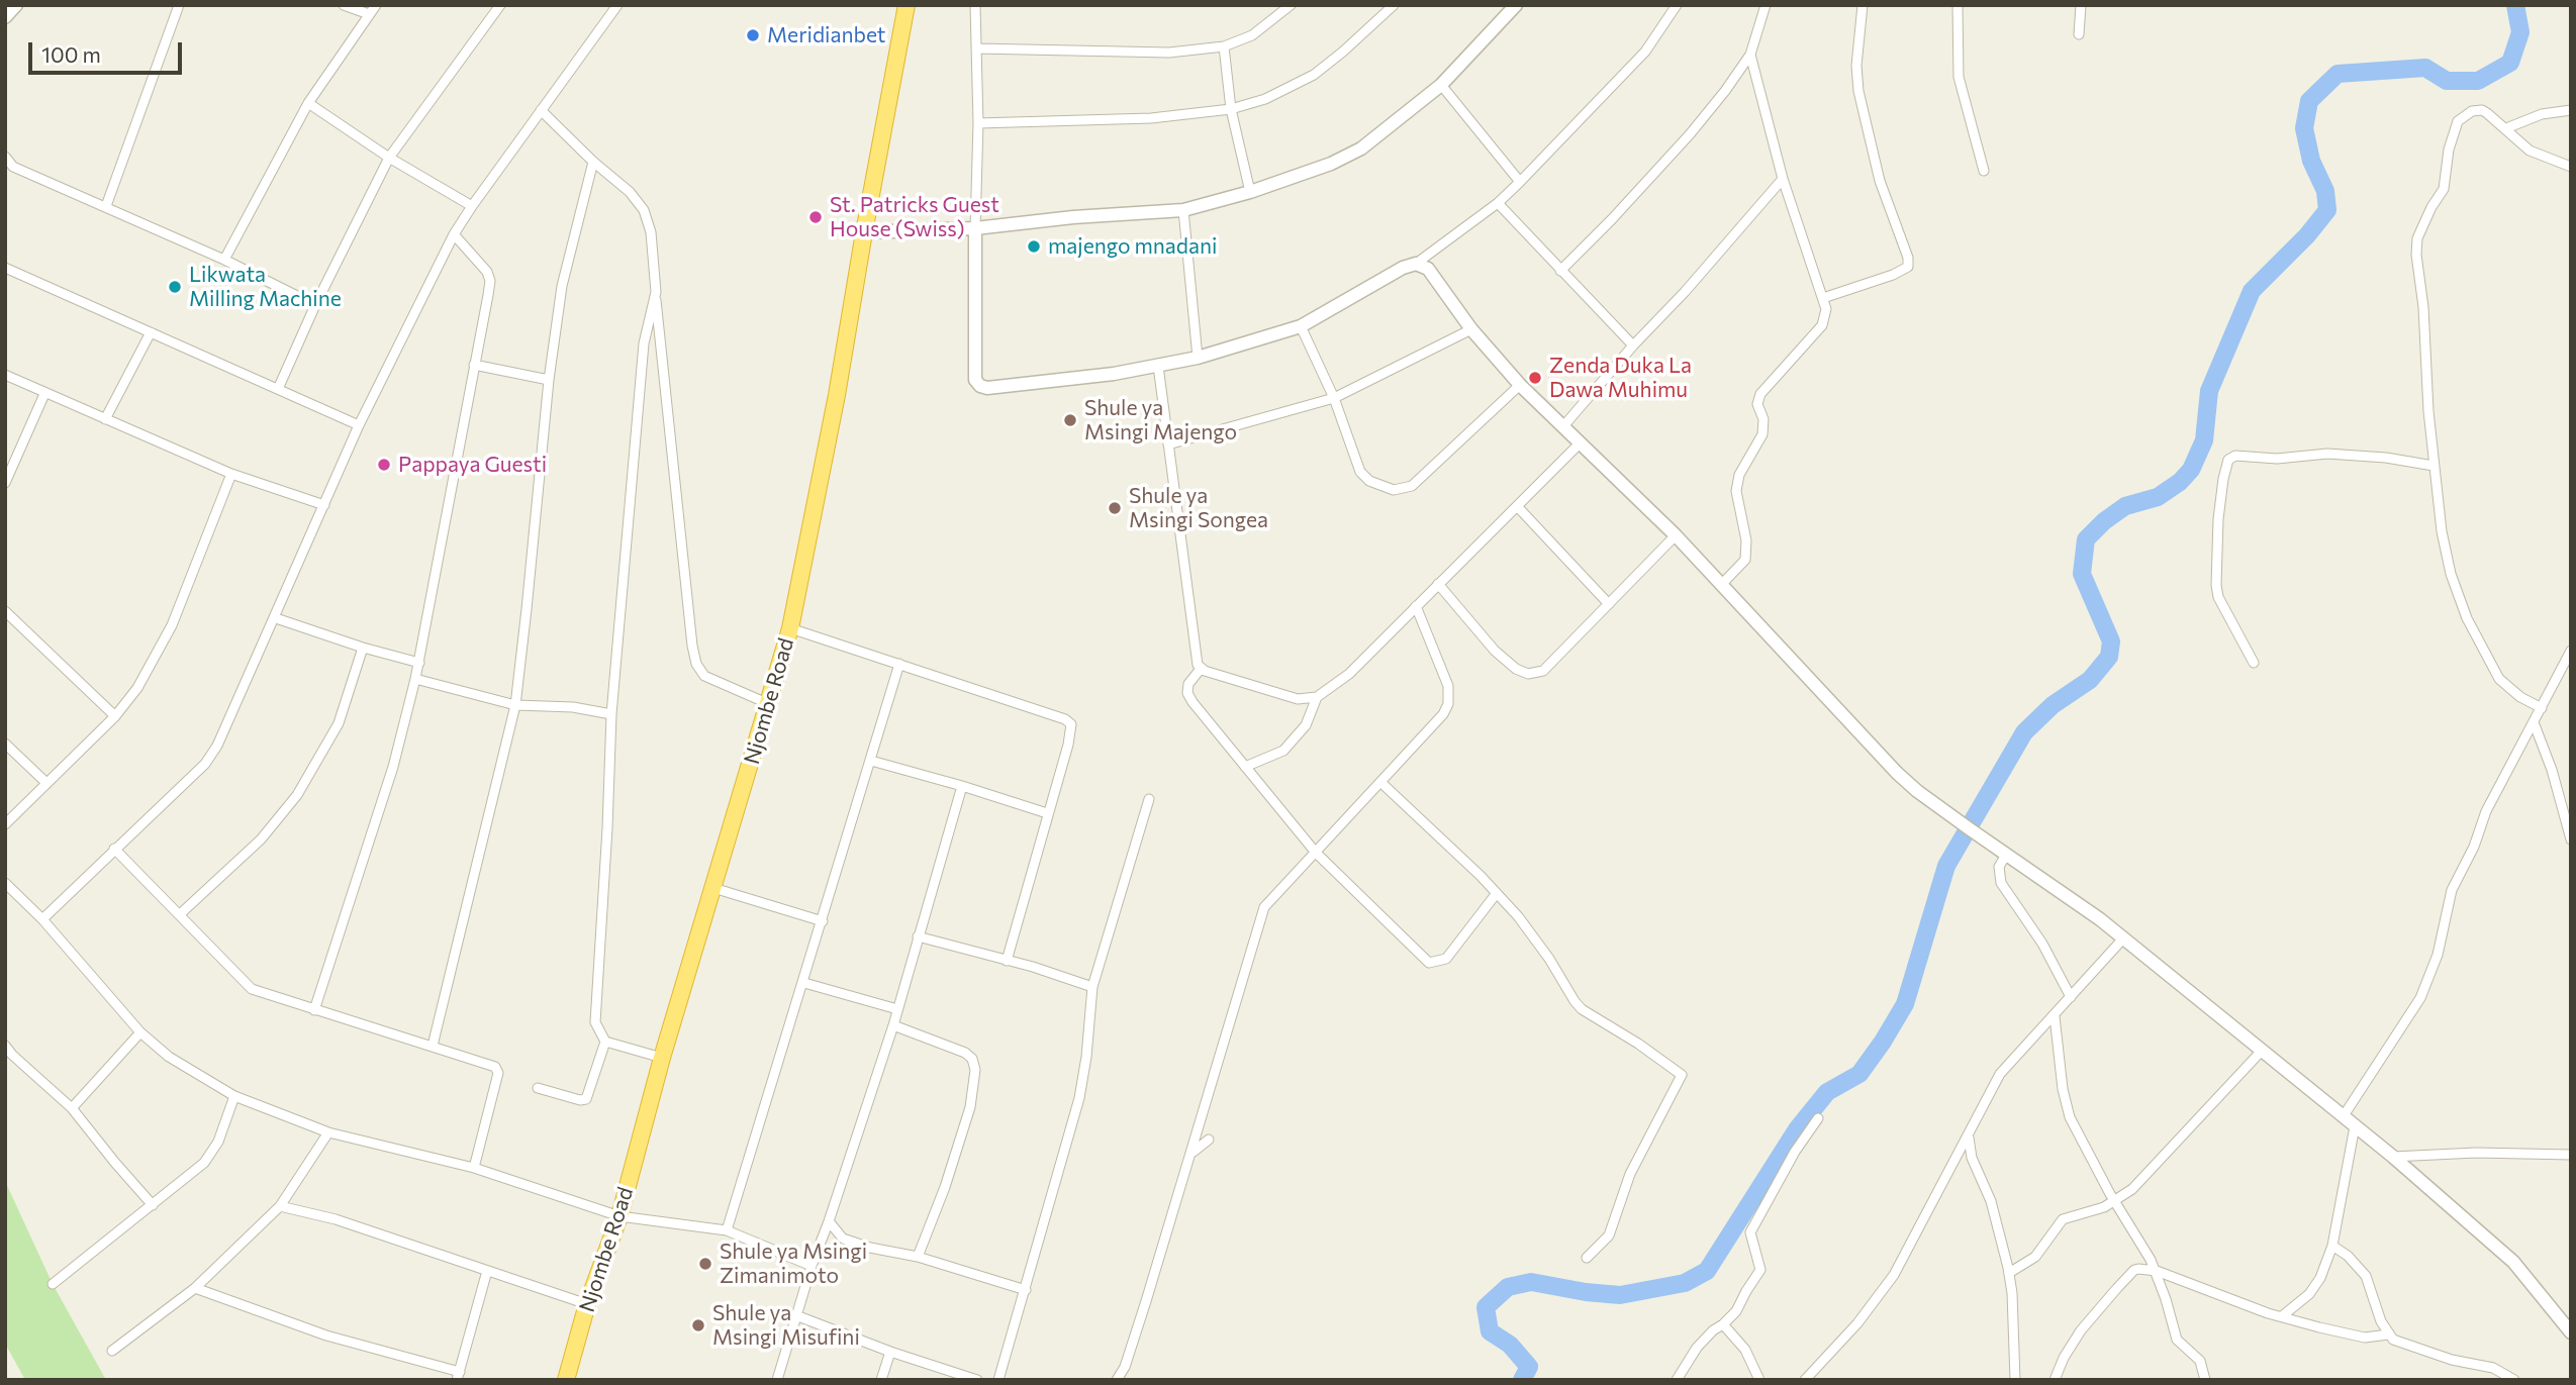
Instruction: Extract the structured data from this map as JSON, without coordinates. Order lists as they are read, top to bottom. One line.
{"streets":{"highway":["Njombe Road"]},"places":["Meridianbet","St. Patricks Guest House (Swiss)","majengo mnadani","Likwata Milling Machine","Zenda Duka La Dawa Muhimu","Shule ya Msingi Majengo","Pappaya Guesti","Shule ya Msingi Songea","Shule ya Msingi Zimanimoto","Shule ya Msingi Misufini"],"scale_bar":"100 m"}
